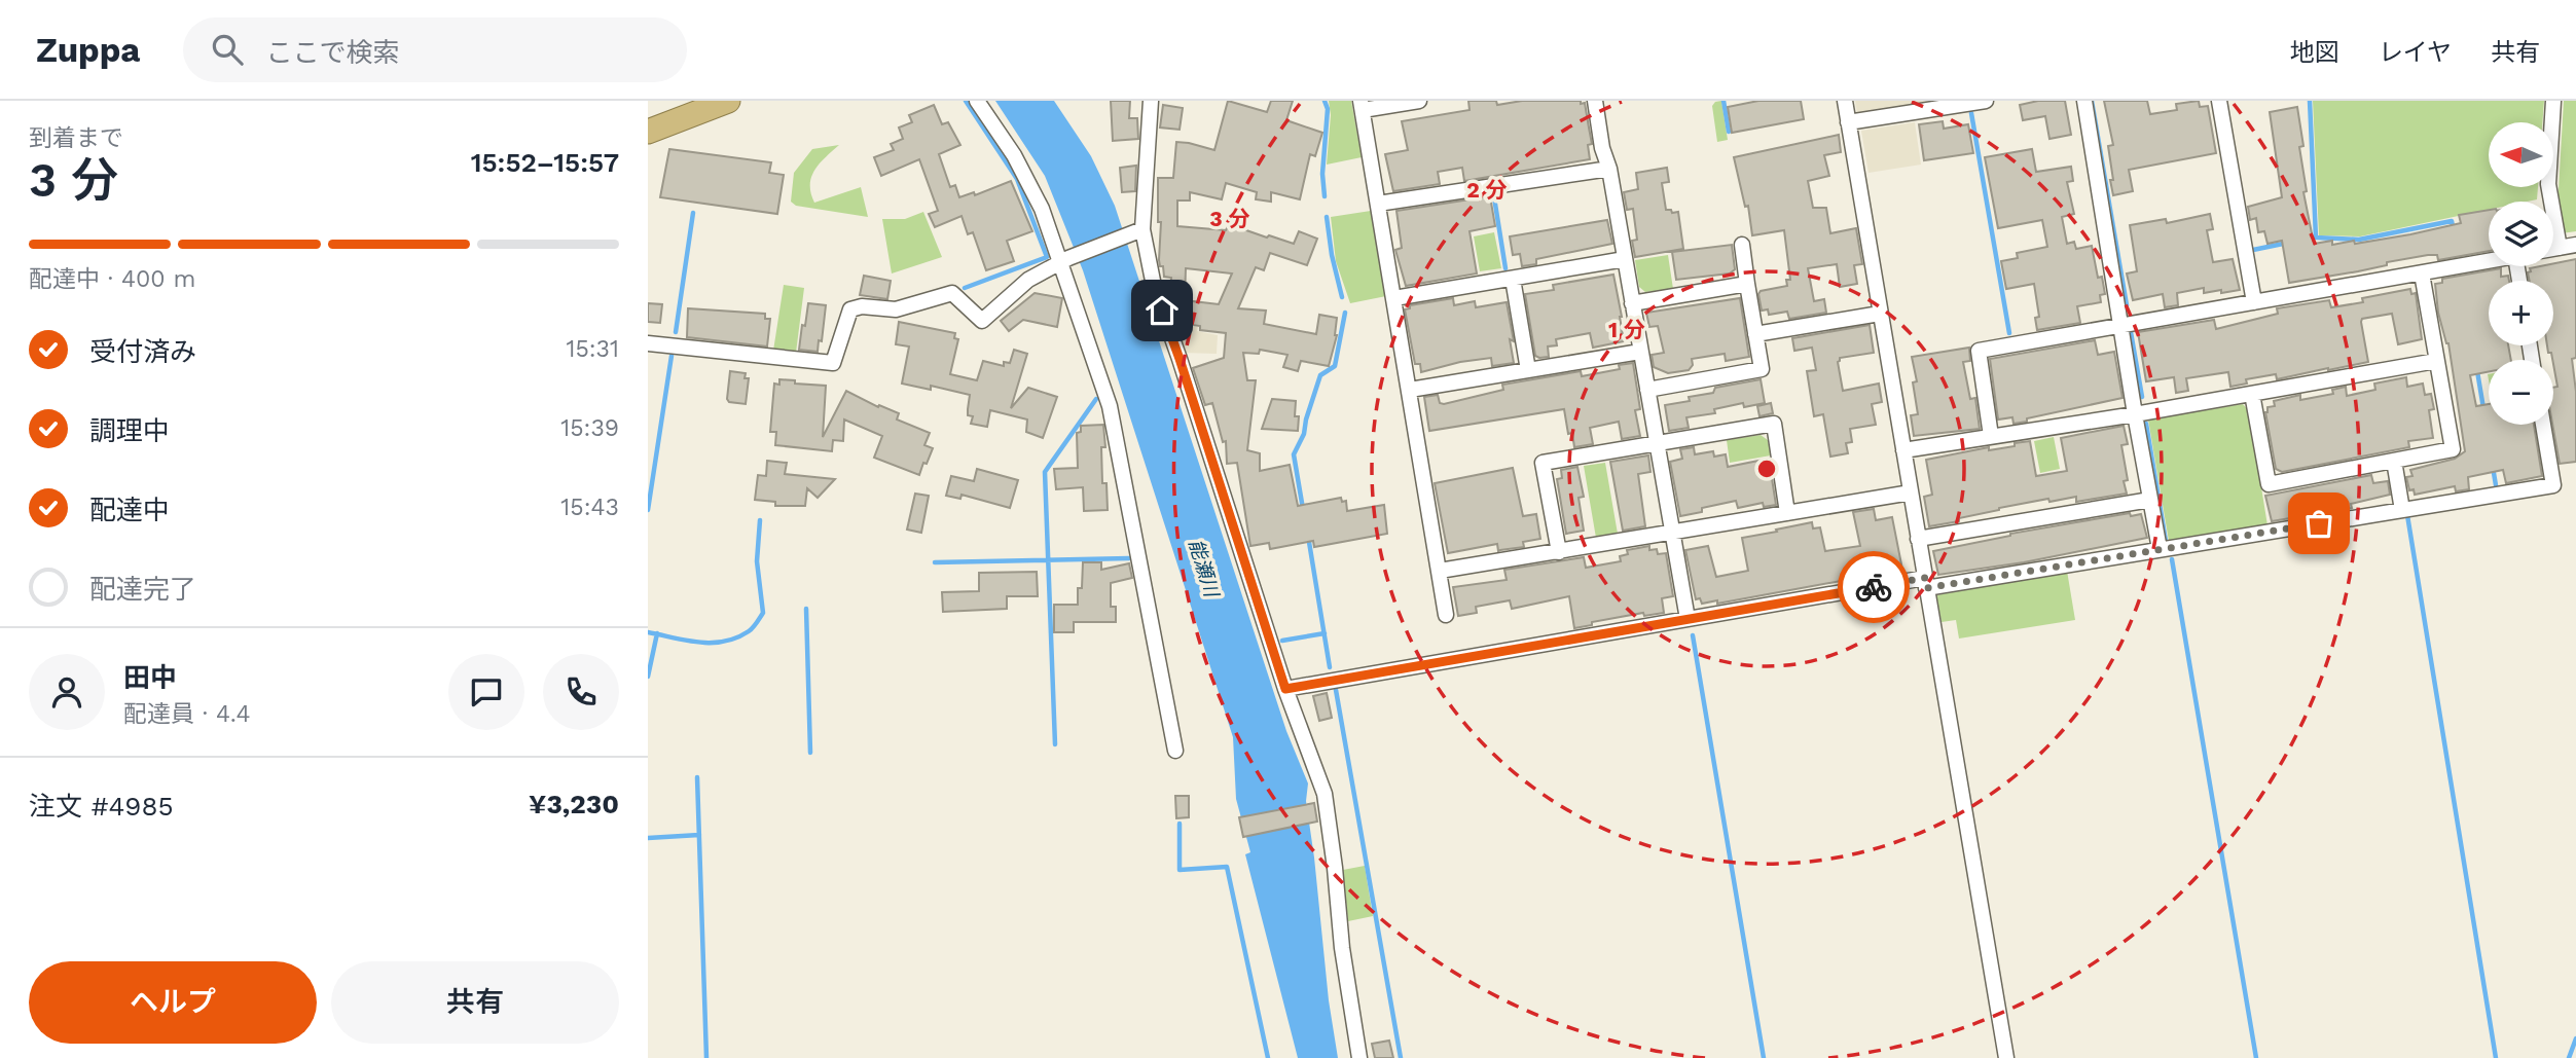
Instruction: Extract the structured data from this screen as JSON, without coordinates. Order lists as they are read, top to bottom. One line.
{"water":["能瀬川"],"north":"left","page":{"header":"Zuppa","search":"ここで検索","nav":["地図","レイヤ","共有"],"heading":["3 分","到着まで","15:52–15:57"],"panel":["田中","配達員 · 4.4","注文 #4985","¥3,230"],"map_buttons":["+","−"],"bar":"配達中 · 400 m","list":[["受付済み","15:31"],["調理中","15:39"],["配達中","15:43"],"配達完了"],"buttons":["ヘルプ","共有"]},"rings":["2 分","3 分","1 分"]}
